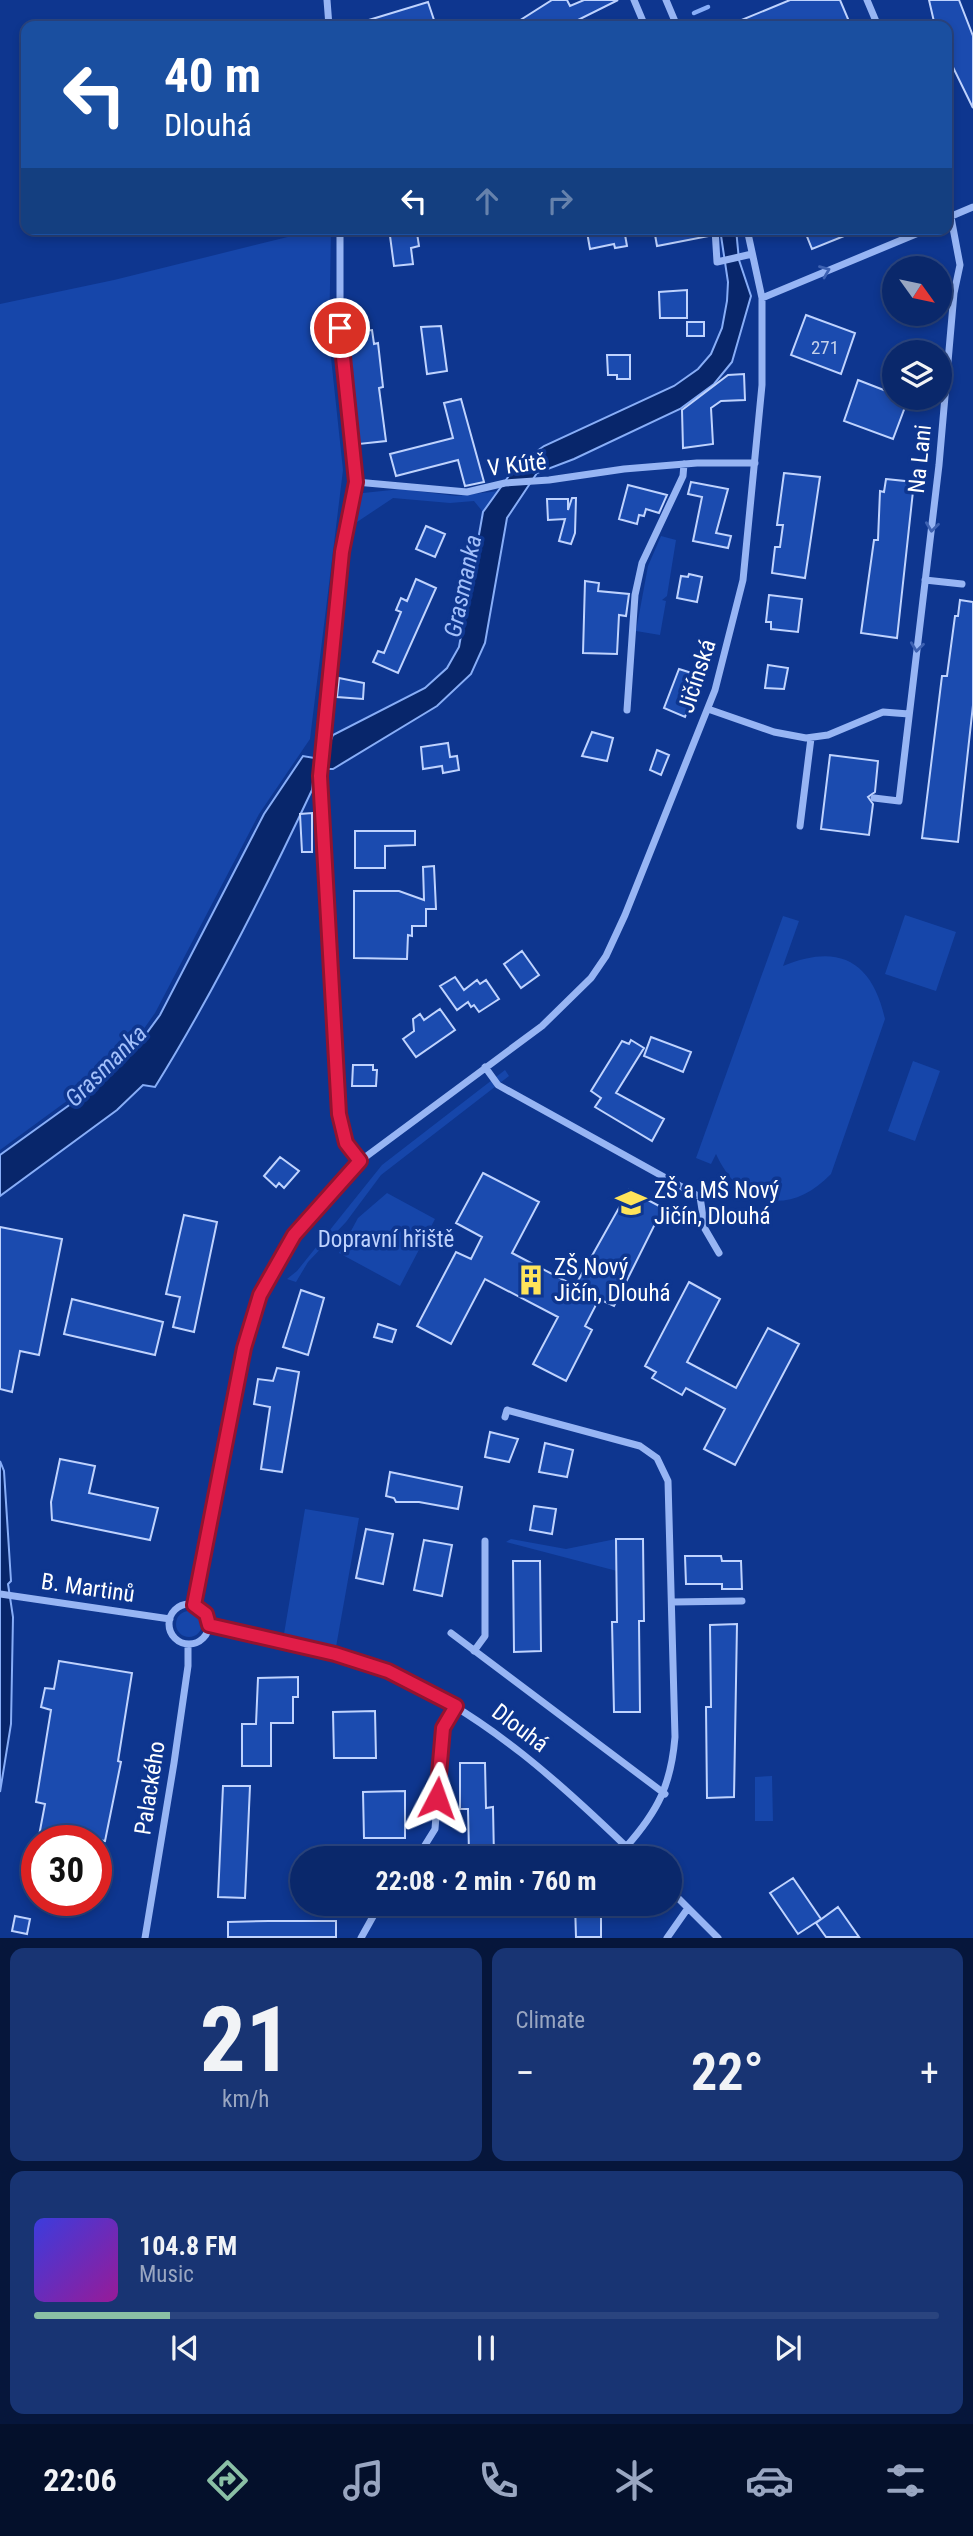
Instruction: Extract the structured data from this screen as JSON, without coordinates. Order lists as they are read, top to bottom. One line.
{"streets":{"street":["Na Lani","V Kútě","Jičínská","B. Martinů","Dlouhá","Palackého"]},"crossings":[["V Kútě","Jičínská"],["B. Martinů","Dlouhá"],["B. Martinů","Palackého"],["Dlouhá","Palackého"]],"one_way":["Na Lani"],"water":["Grasmanka"],"parks":["Dopravní hřiště"],"places":{"school or university":["ZŠ a MŠ Nový Jičín, Dlouhá"],"building":["ZŠ Nový Jičín, Dlouhá"]},"house_numbers":["271"],"north":"bottom right","page":{"turn":["40 m","Dlouhá"],"limit":"30","trip":"22:08 · 2 min · 760 m","tile":[["21","km/h"],"Climate"],"heat":["−","22°","+"],"song":["104.8 FM","Music"],"tabs":"22:06"}}
